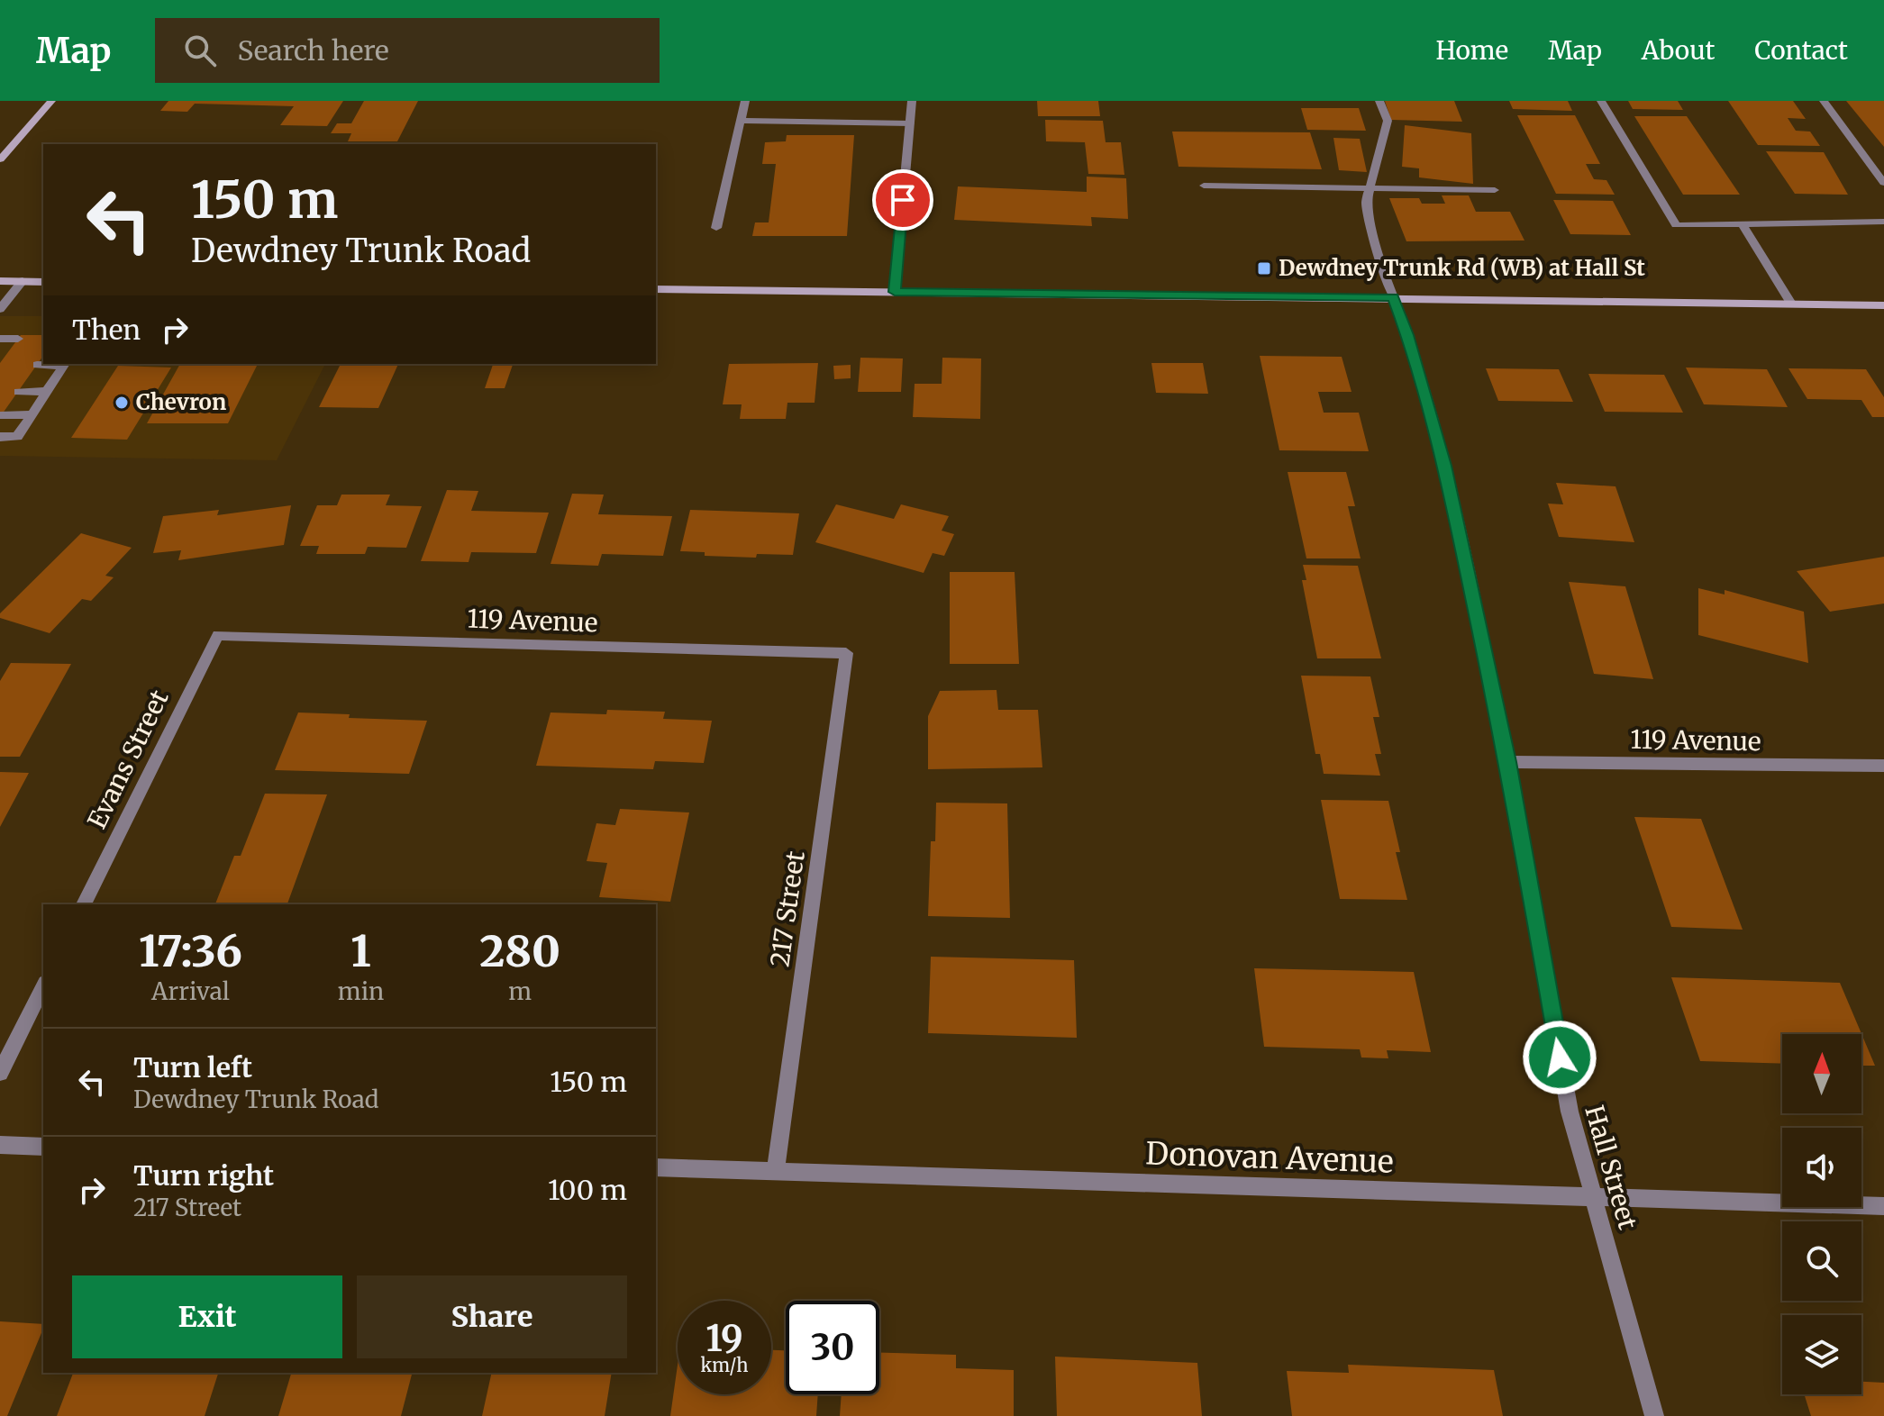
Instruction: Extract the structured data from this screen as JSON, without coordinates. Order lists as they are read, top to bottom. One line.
{"streets":{"street":["119 Avenue","Evans Street","217 Street","Donovan Avenue","Hall Street"]},"crossings":[["119 Avenue","Evans Street"],["119 Avenue","217 Street"],["119 Avenue","Hall Street"],["217 Street","Donovan Avenue"],["Donovan Avenue","Hall Street"]],"places":{"transit":["Dewdney Trunk Rd (WB) at Hall St"],"other":["Chevron"]},"north":"top","page":{"header":"Map","search":"Search here","nav":["Home","Map","About","Contact"],"turn":["150 m","Dewdney Trunk Road"],"then":"Then","eta":["17:36","Arrival","1","min","280","m"],"list":[{"name":"Turn left","note":"Dewdney Trunk Road","value":"150 m"},{"name":"Turn right","note":"217 Street","value":"100 m"}],"buttons":["Exit","Share"],"speed":"19 km/h","limit":"30"}}
